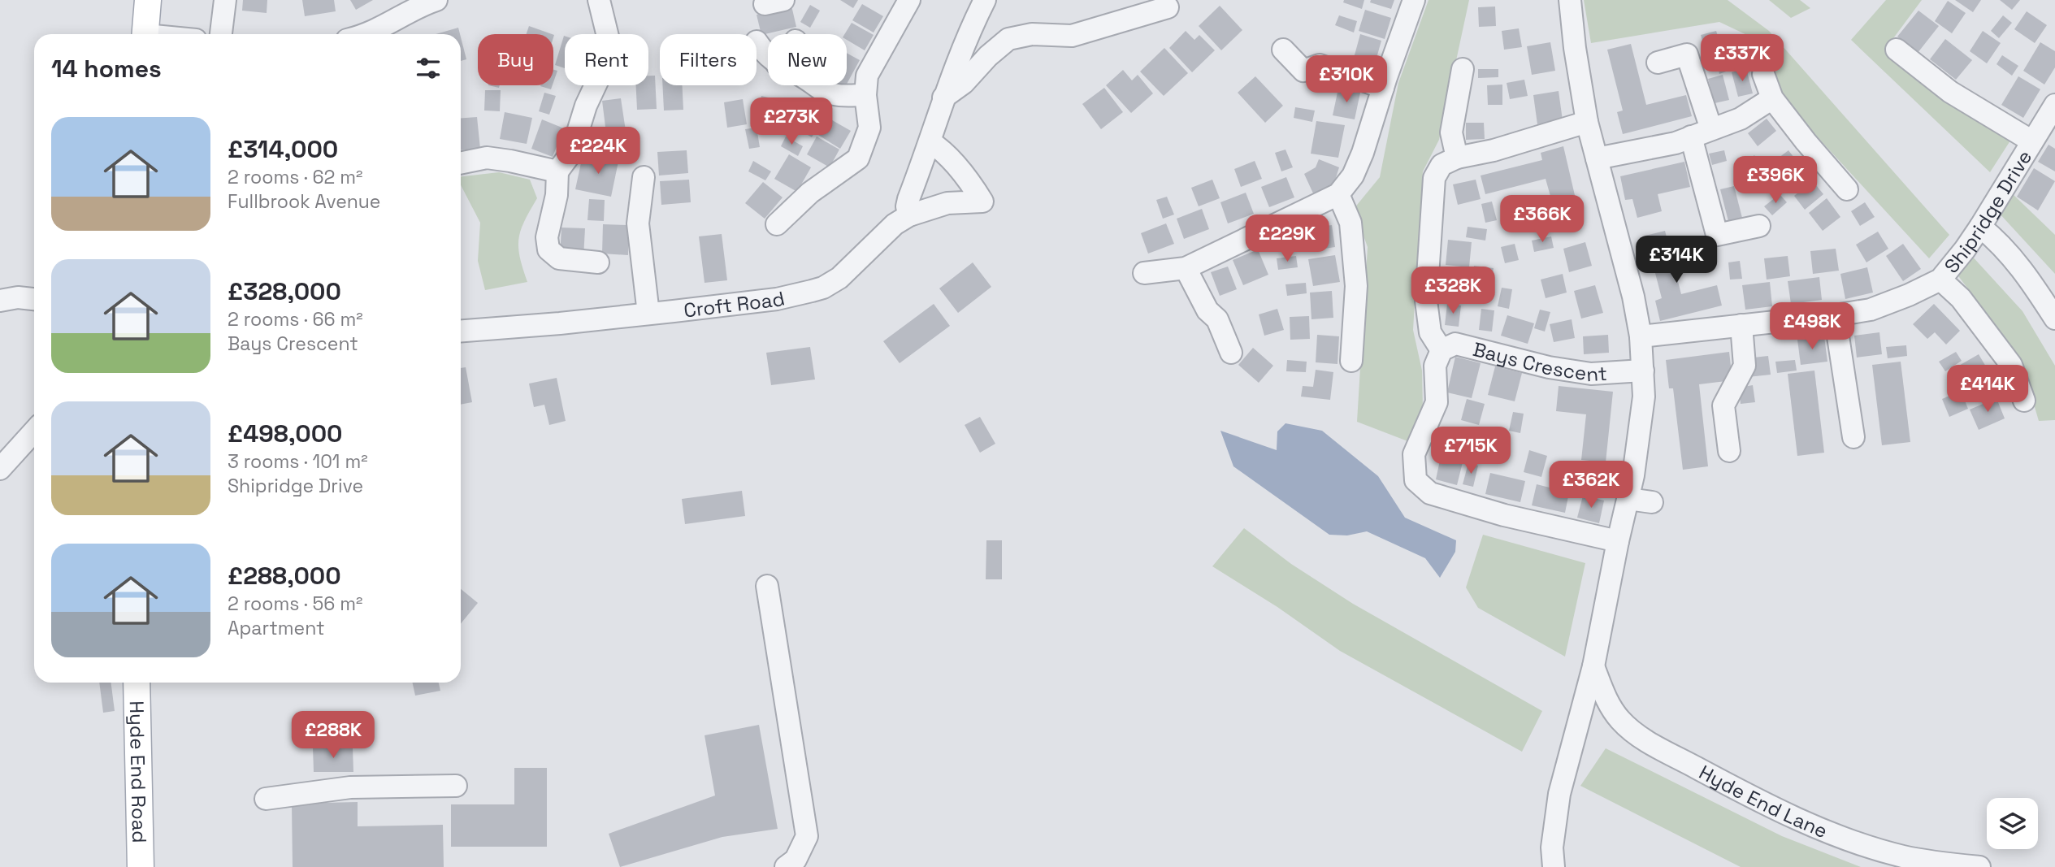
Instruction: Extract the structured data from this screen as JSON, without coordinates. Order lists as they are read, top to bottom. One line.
{"streets":{"main road":["Hyde End Road"],"street":["Shipridge Drive","Croft Road","Bays Crescent","Hyde End Lane"]},"page":{"price":["£337K","£310K","£273K","£224K","£396K","£366K","£229K","£314K","£328K","£498K","£414K","£715K","£362K","£288K"],"chip":["Buy","Rent","Filters","New"],"heading":"14 homes","list":[{"name":"£314,000","note":"2 rooms · 62 m² · Fullbrook Avenue"},{"name":"£328,000","note":"2 rooms · 66 m² · Bays Crescent"},{"name":"£498,000","note":"3 rooms · 101 m² · Shipridge Drive"},{"name":"£288,000","note":"2 rooms · 56 m² · Apartment"}]}}
